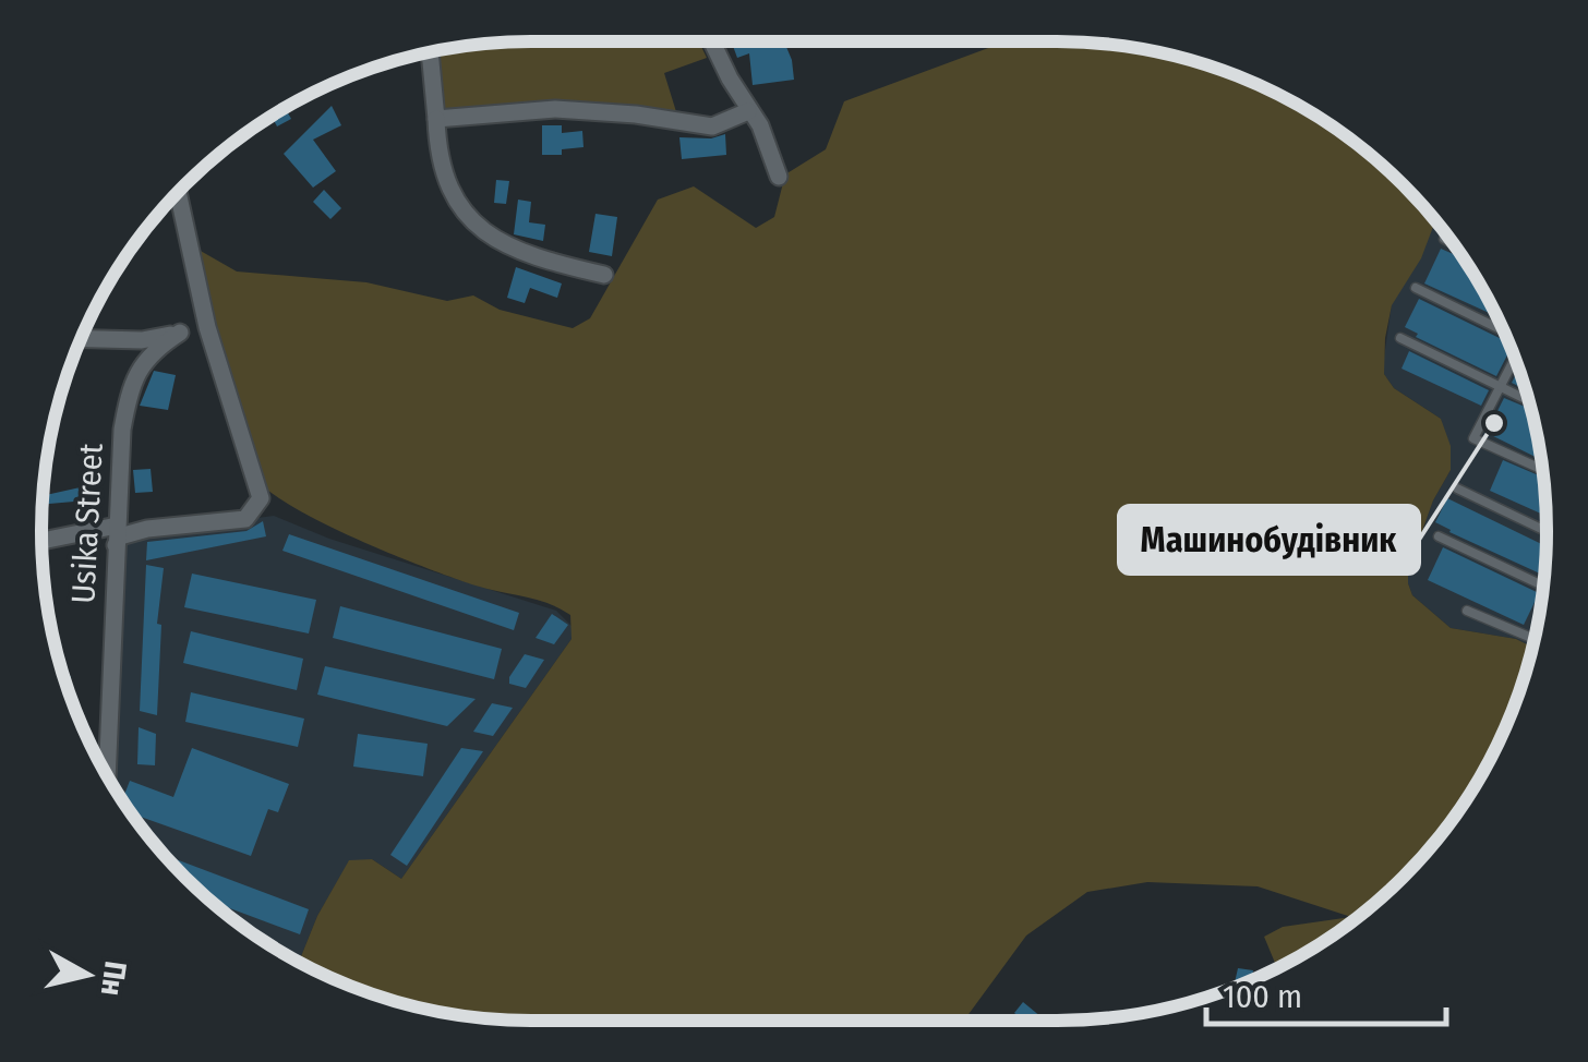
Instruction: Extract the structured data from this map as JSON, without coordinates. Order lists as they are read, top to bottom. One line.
{"streets":{"street":["Usika Street"]},"places":["Машинобудівник"],"scale_bar":"100 m","north":"right"}
